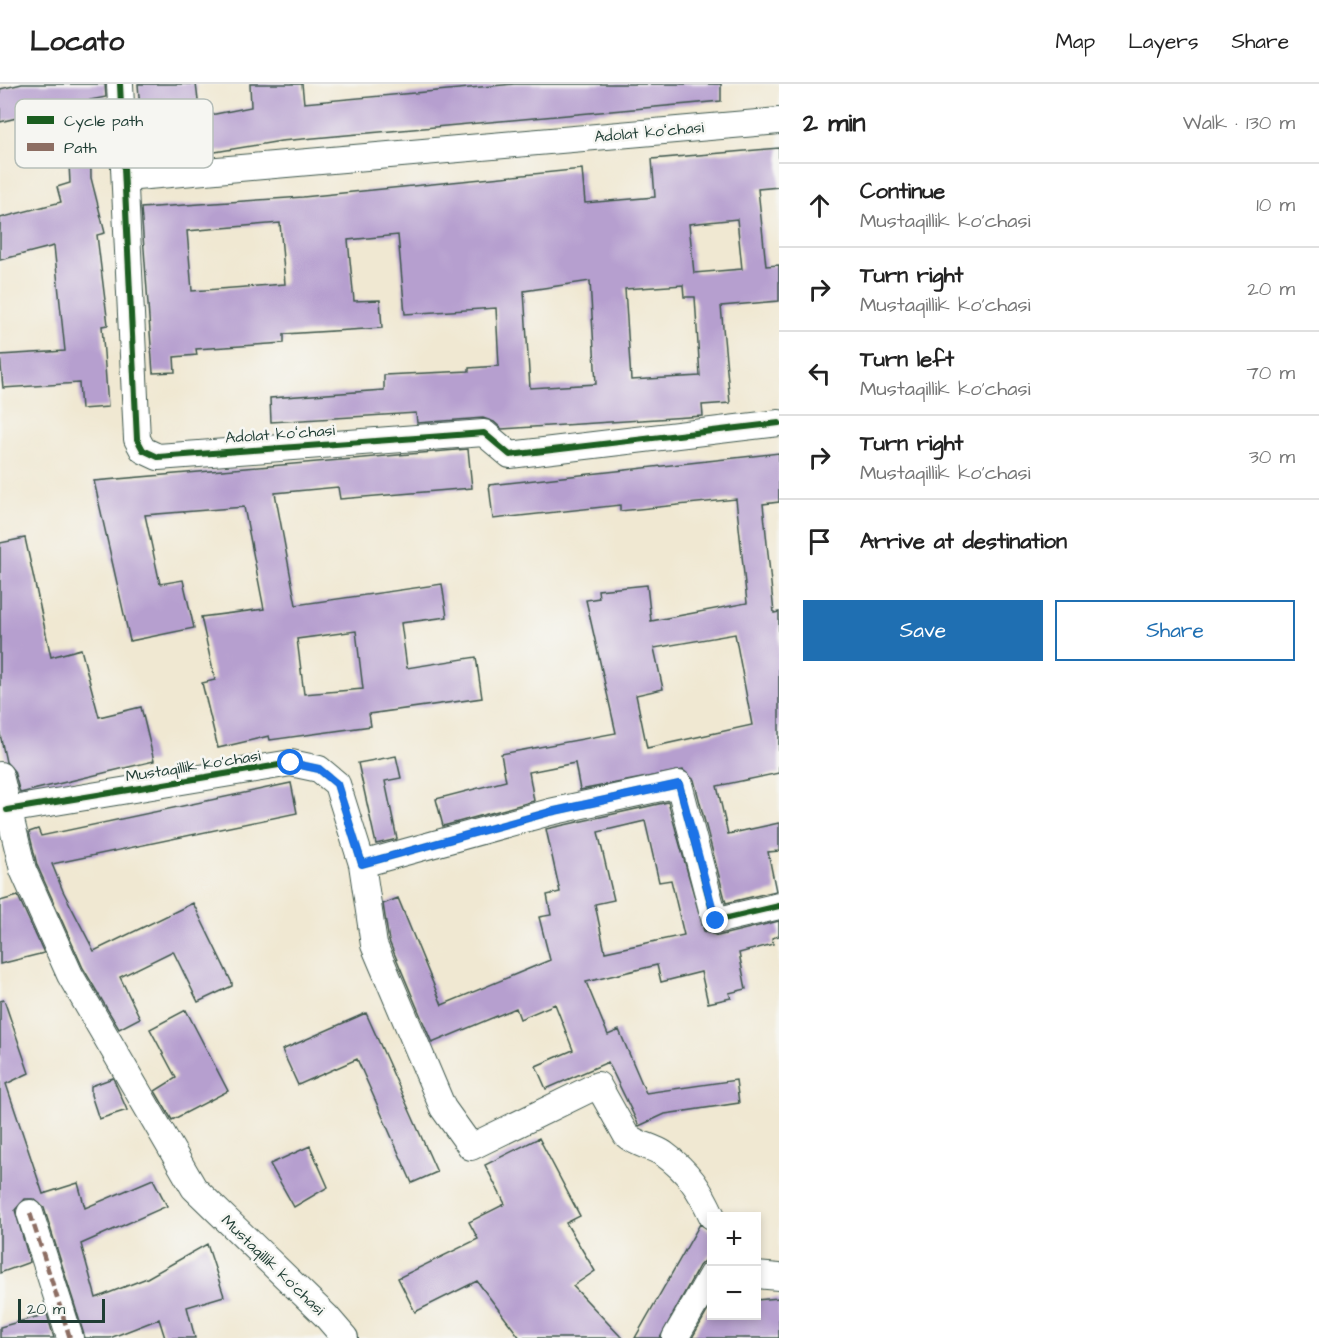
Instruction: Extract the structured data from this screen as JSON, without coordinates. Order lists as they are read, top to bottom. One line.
{"streets":{"street":["Adolat koʻchasi","Mustaqillik ko‘chasi"]},"legend":["Cycle path","Path"],"scale_bar":"20 m","page":{"header":"Locato","nav":["Map","Layers","Share"],"heading":["2 min","Walk · 130 m"],"list":[["Continue","Mustaqillik ko‘chasi","10 m"],["Turn right","Mustaqillik ko‘chasi","20 m"],["Turn left","Mustaqillik ko‘chasi","70 m"],["Turn right","Mustaqillik ko‘chasi","30 m"],"Arrive at destination"],"buttons":["Save","Share"],"map_buttons":["+","−"],"scale":"20 m"}}
